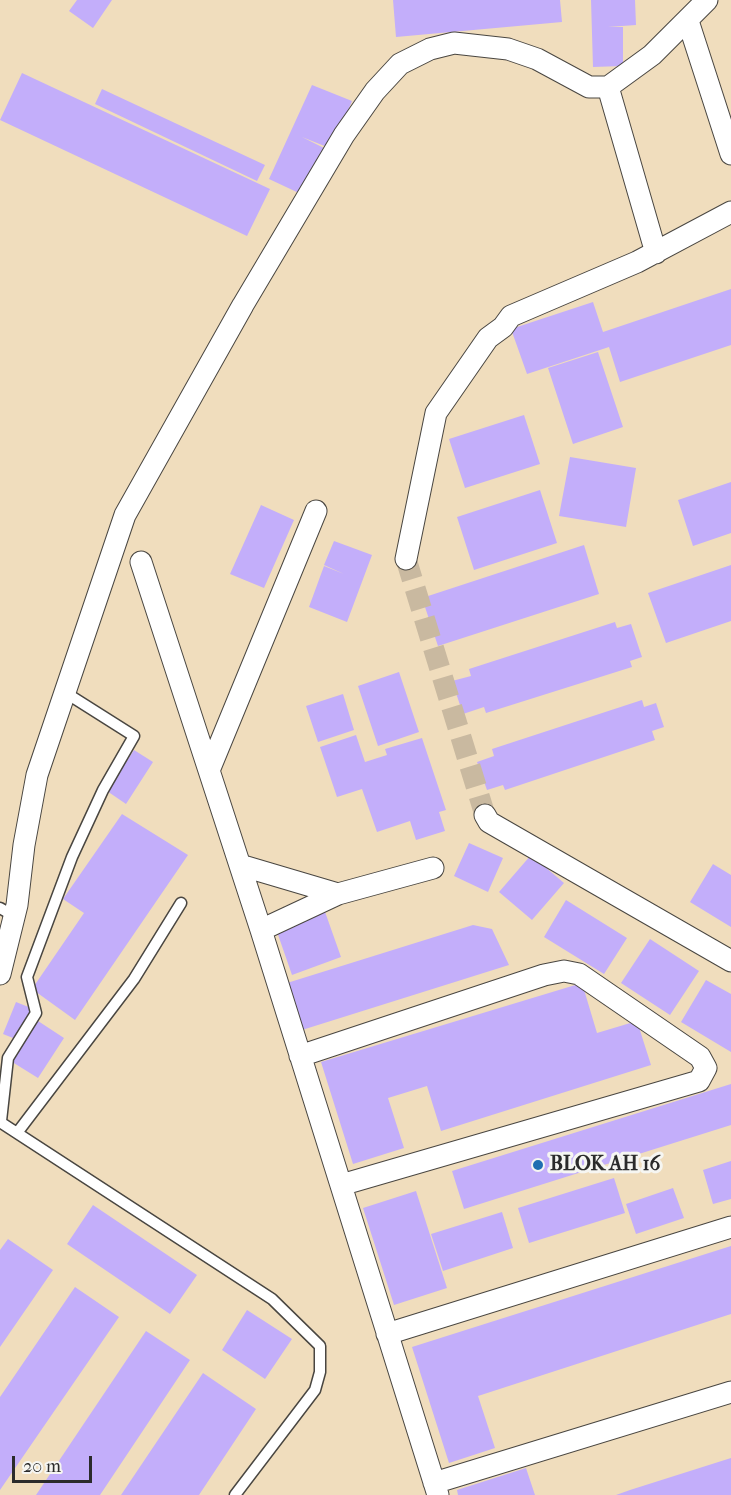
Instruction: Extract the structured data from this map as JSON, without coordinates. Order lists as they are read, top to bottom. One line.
{"places":["BLOK AH 16"],"scale_bar":"20 m"}
